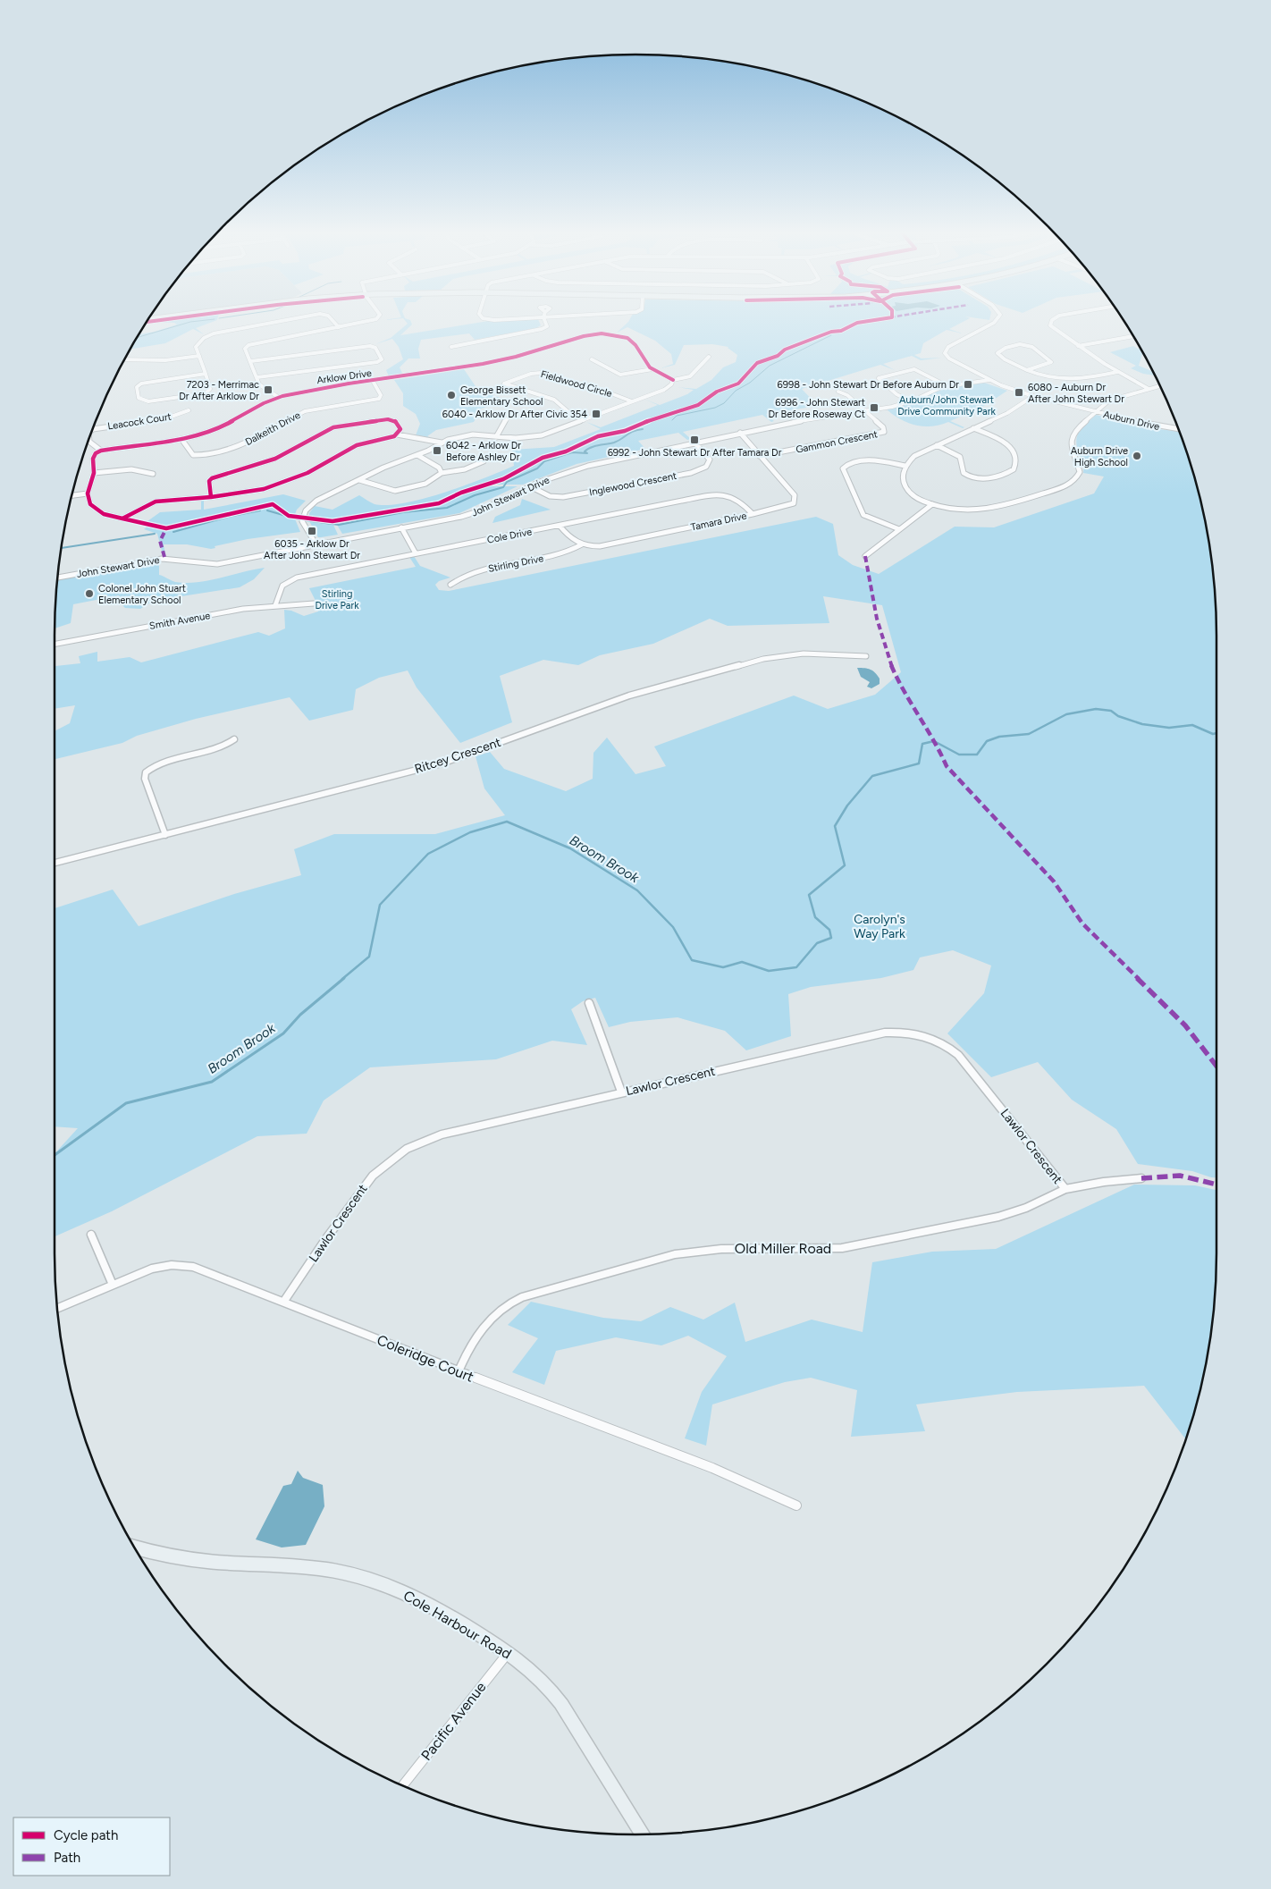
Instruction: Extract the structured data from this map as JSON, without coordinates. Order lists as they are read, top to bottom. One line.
{"streets":{"main road":["Cole Harbour Road"],"street":["Arklow Drive","Fieldwood Circle","Auburn Drive","Leacock Court","Dalkeith Drive","Gammon Crescent","Inglewood Crescent","John Stewart Drive","Tamara Drive","Cole Drive","Stirling Drive","Smith Avenue","Ritcey Crescent","Lawlor Crescent","Old Miller Road","Coleridge Court","Pacific Avenue"]},"crossings":[["Arklow Drive","Leacock Court"],["Arklow Drive","Dalkeith Drive"],["Auburn Drive","John Stewart Drive"],["Gammon Crescent","John Stewart Drive"],["Gammon Crescent","Tamara Drive"],["Inglewood Crescent","John Stewart Drive"],["John Stewart Drive","Tamara Drive"],["Tamara Drive","Cole Drive"],["Tamara Drive","Stirling Drive"],["Cole Drive","Smith Avenue"],["Lawlor Crescent","Old Miller Road"],["Lawlor Crescent","Coleridge Court"],["Old Miller Road","Coleridge Court"],["Cole Harbour Road","Pacific Avenue"]],"water":["Broom Brook"],"parks":["Auburn/John Stewart Drive Community Park","Stirling Drive Park","Carolyn's Way Park"],"places":{"transit":["6998 - John Stewart Dr Before Auburn Dr","7203 - Merrimac Dr After Arklow Dr","6080 - Auburn Dr After John Stewart Dr","6996 - John Stewart Dr Before Roseway Ct","6040 - Arklow Dr After Civic 354","6992 - John Stewart Dr After Tamara Dr","6042 - Arklow Dr Before Ashley Dr","6035 - Arklow Dr After John Stewart Dr"],"other":["George Bissett Elementary School","Auburn Drive High School","Colonel John Stuart Elementary School"]},"legend":["Cycle path","Path"]}
